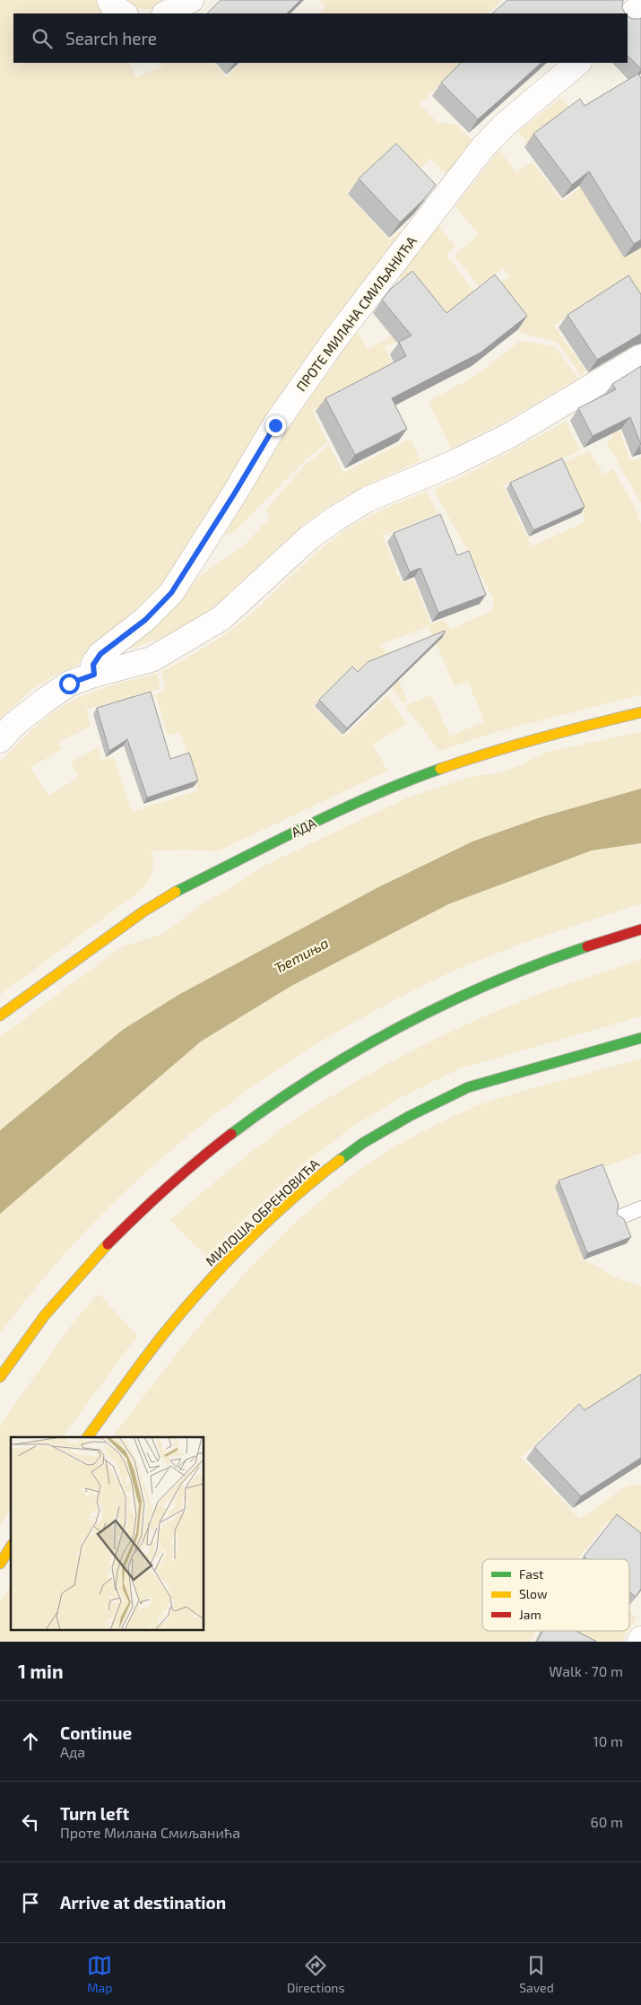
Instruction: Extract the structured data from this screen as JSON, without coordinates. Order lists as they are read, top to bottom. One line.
{"streets":{"street":["ПРОТЕ МИЛАНА СМИЉАНИЋА","АДА","МИЛОША ОБРЕНОВИЋА"]},"water":["Ђетиња"],"legend":["Fast","Slow","Jam"],"page":{"search":"Search here","heading":["1 min","Walk · 70 m"],"list":[["Continue","Ада","10 m"],["Turn left","Проте Милана Смиљанића","60 m"],"Arrive at destination"],"nav":["Map","Directions","Saved"]}}
